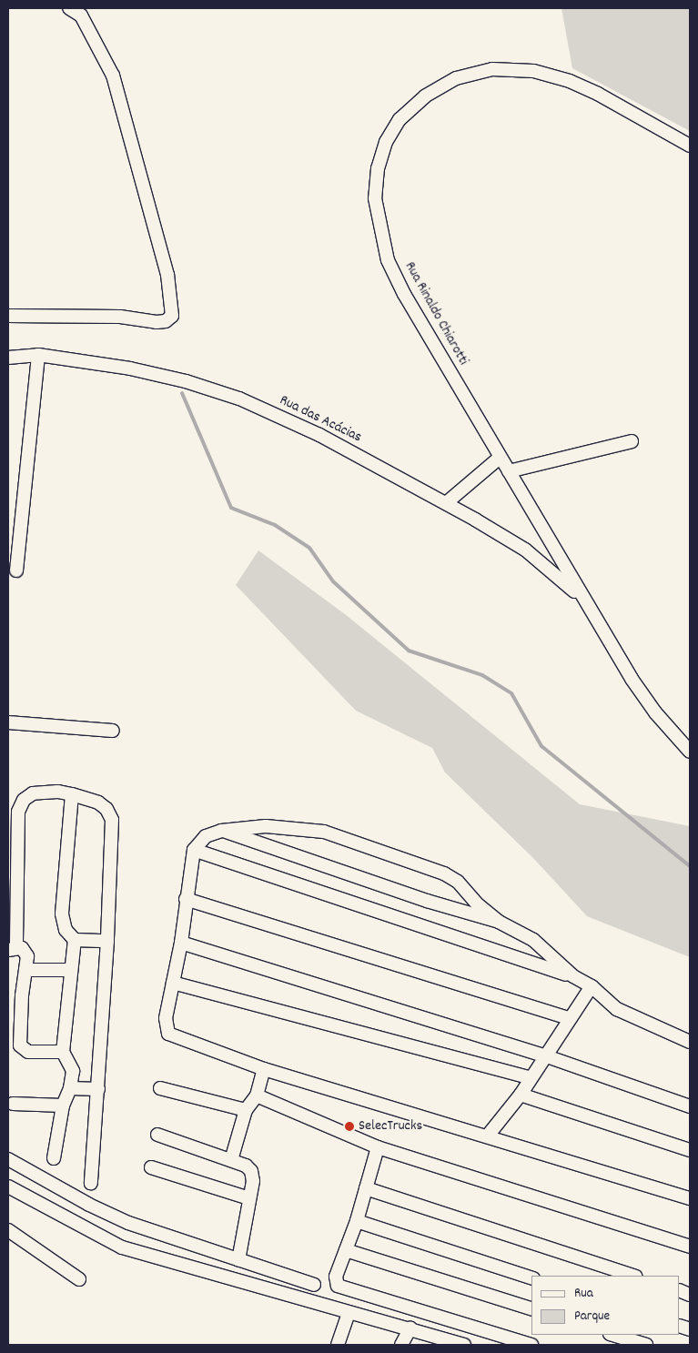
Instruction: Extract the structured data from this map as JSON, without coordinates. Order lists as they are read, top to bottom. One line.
{"streets":{"street":["Rua Rinaldo Chiarotti","Rua das Acácias"]},"crossings":[["Rua Rinaldo Chiarotti","Rua das Acácias"]],"places":["SelecTrucks"],"legend":["Rua","Parque"]}
